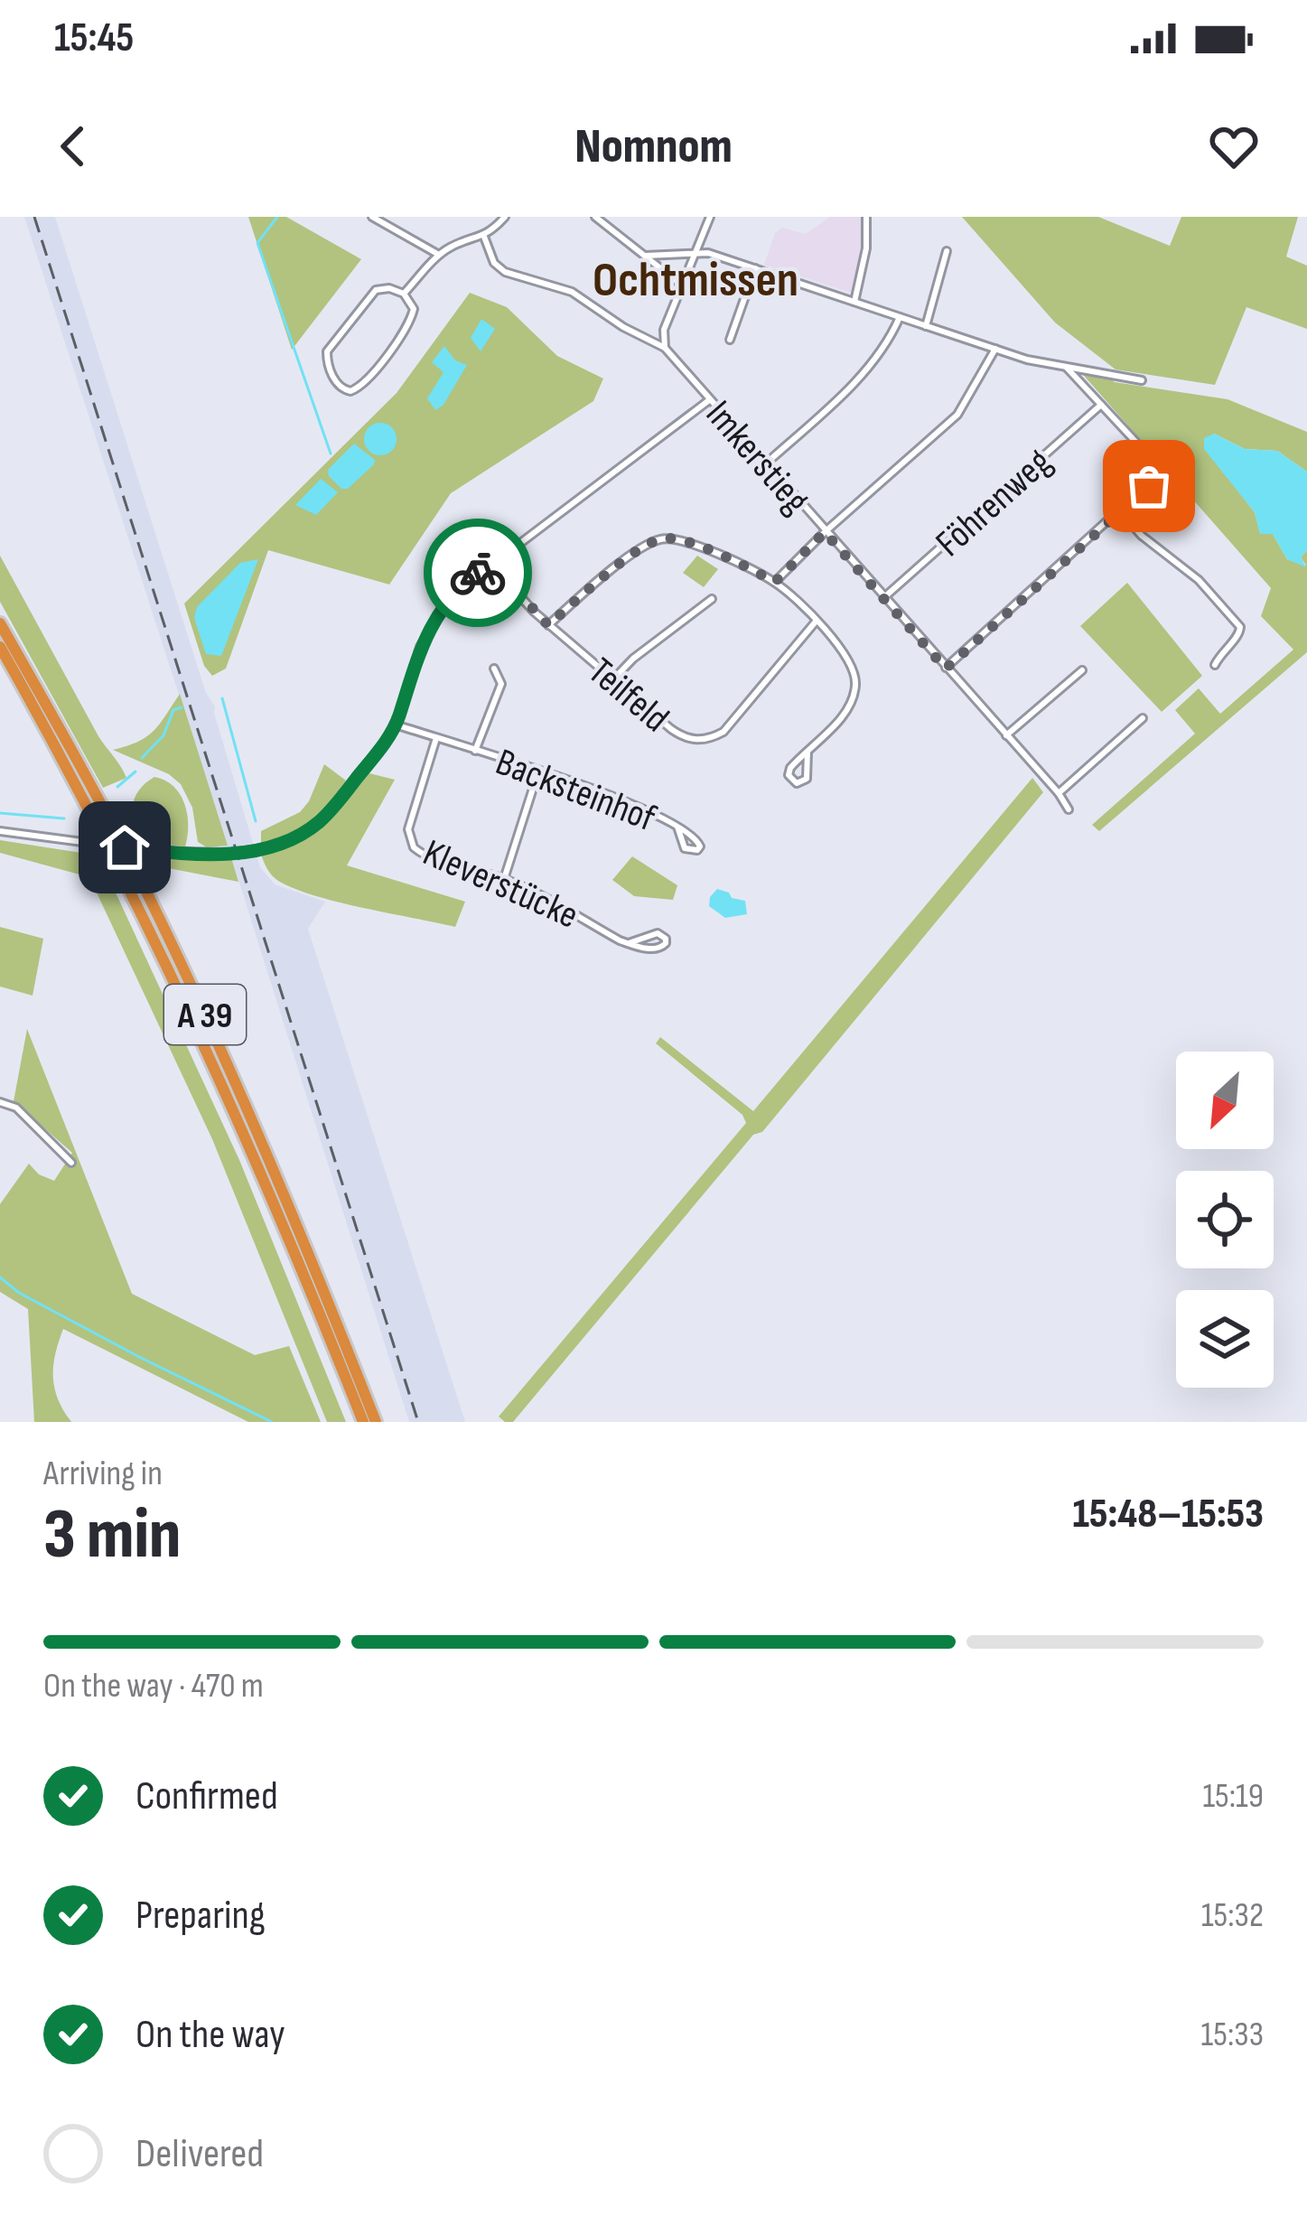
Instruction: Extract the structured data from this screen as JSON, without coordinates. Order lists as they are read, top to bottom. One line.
{"streets":{"highway":["A 39"],"street":["Imkerstieg","Föhrenweg","Teilfeld","Backsteinhof","Kleverstücke"]},"crossings":[["Imkerstieg","Föhrenweg"],["Backsteinhof","Kleverstücke"]],"districts":["Ochtmissen"],"north":"bottom left","page":{"status":"15:45","header":"Nomnom","heading":["3 min","Arriving in","15:48–15:53"],"bar":"On the way · 470 m","list":[["Confirmed","15:19"],["Preparing","15:32"],["On the way","15:33"],"Delivered"]}}
